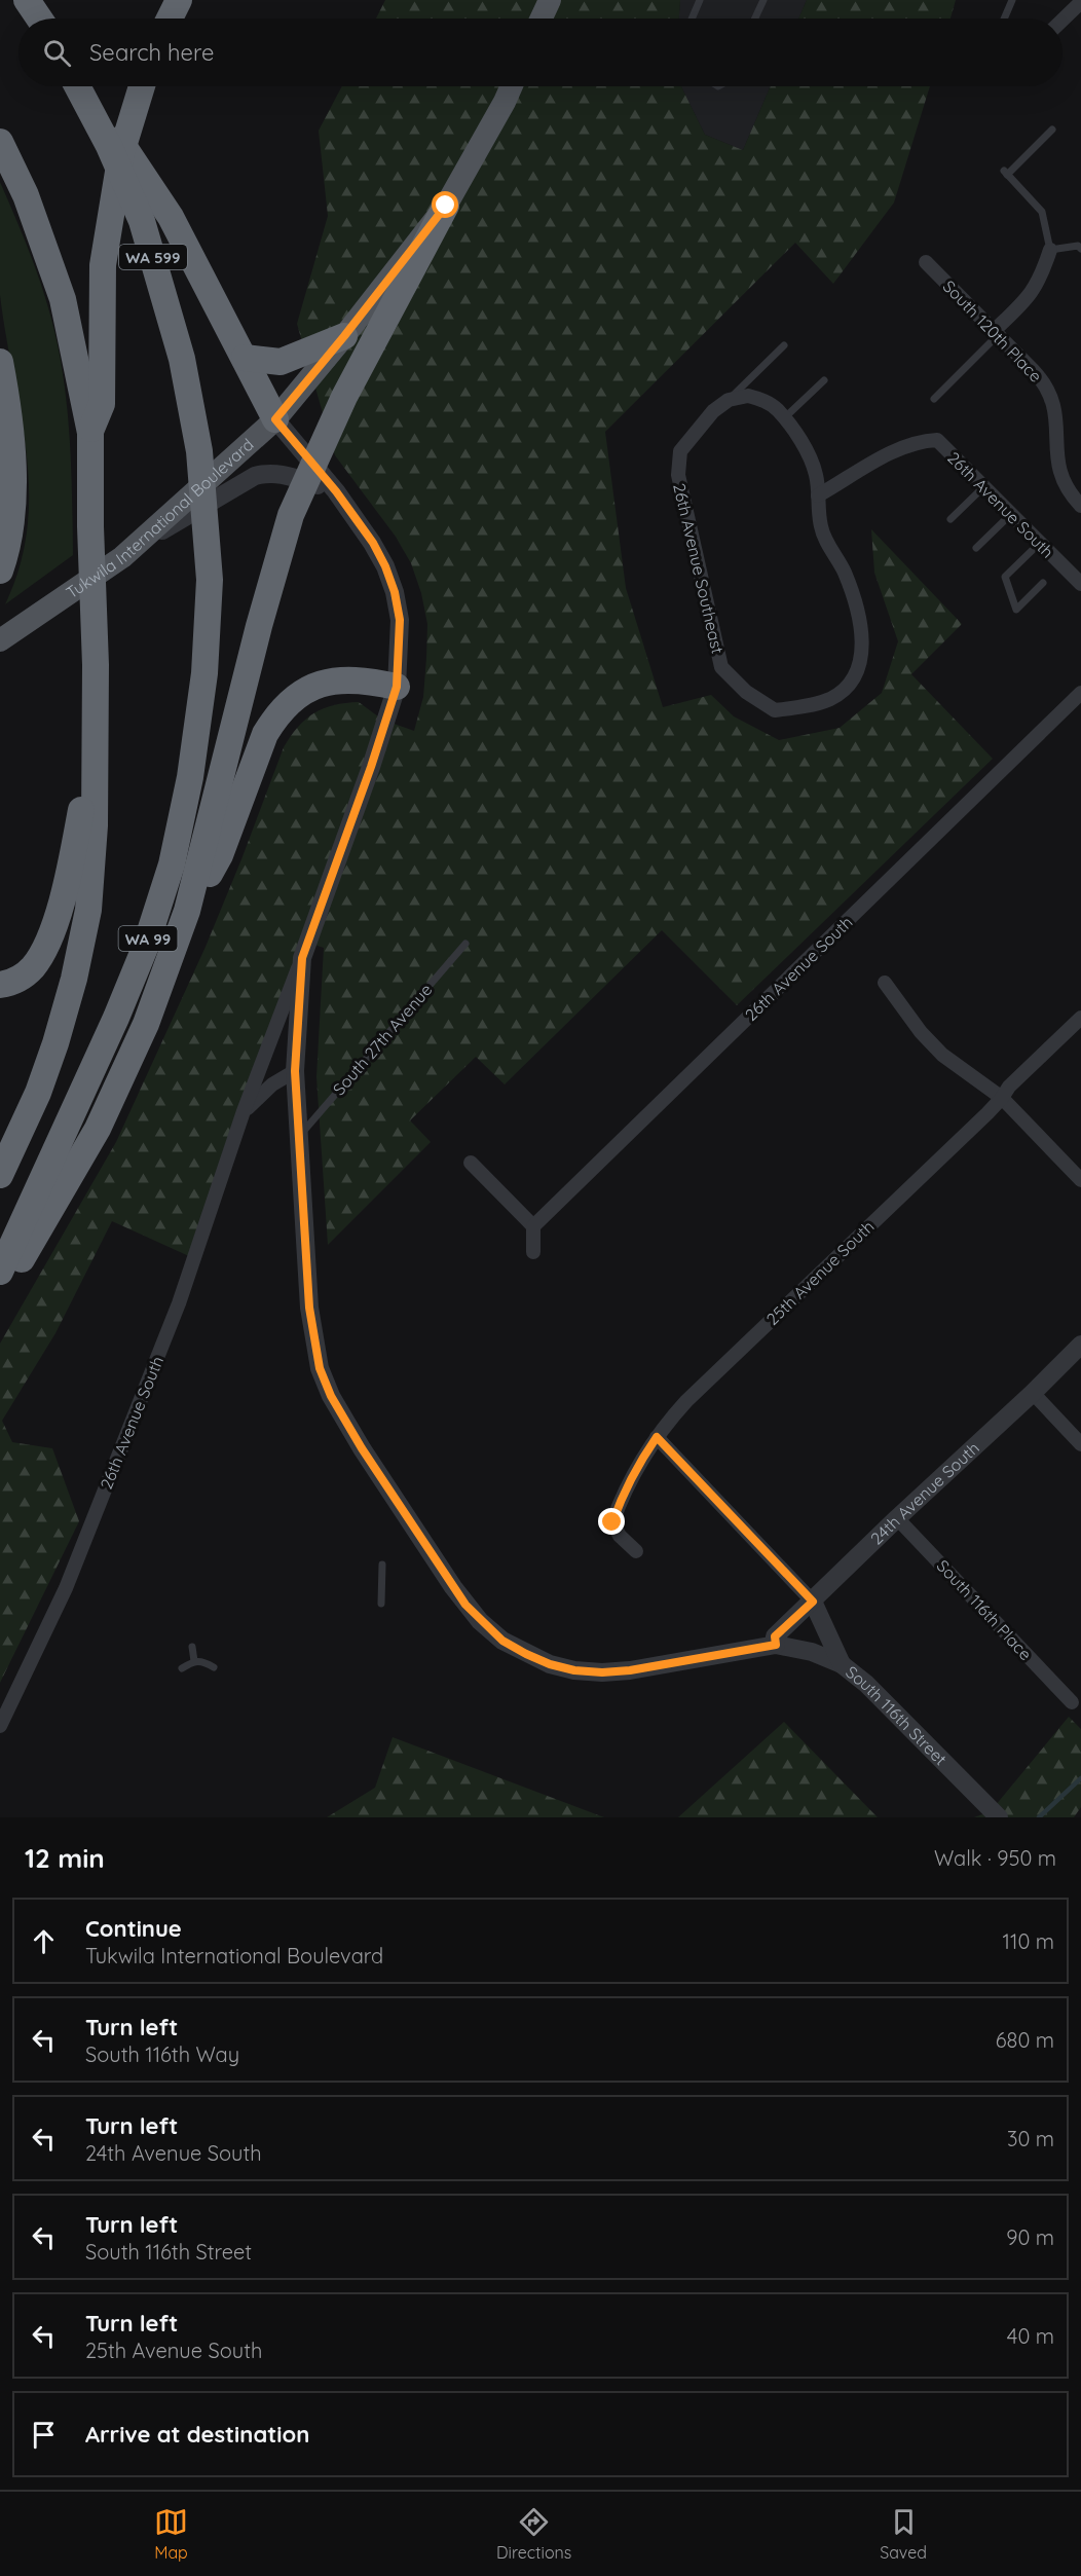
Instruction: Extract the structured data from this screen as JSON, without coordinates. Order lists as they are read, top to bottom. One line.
{"streets":{"highway":["WA 599","WA 99"],"main road":["Tukwila International Boulevard"],"street":["South 120th Place","26th Avenue South","26th Avenue Southeast","25th Avenue South","24th Avenue South","South 116th Place","South 116th Street"],"lane":["South 27th Avenue"]},"crossings":[["WA 599","WA 99"],["26th Avenue South","26th Avenue Southeast"],["24th Avenue South","South 116th Place"],["24th Avenue South","South 116th Street"]],"page":{"search":"Search here","heading":["12 min","Walk · 950 m"],"list":[["Continue","Tukwila International Boulevard","110 m"],["Turn left","South 116th Way","680 m"],["Turn left","24th Avenue South","30 m"],["Turn left","South 116th Street","90 m"],["Turn left","25th Avenue South","40 m"],"Arrive at destination"],"nav":["Map","Directions","Saved"]}}
